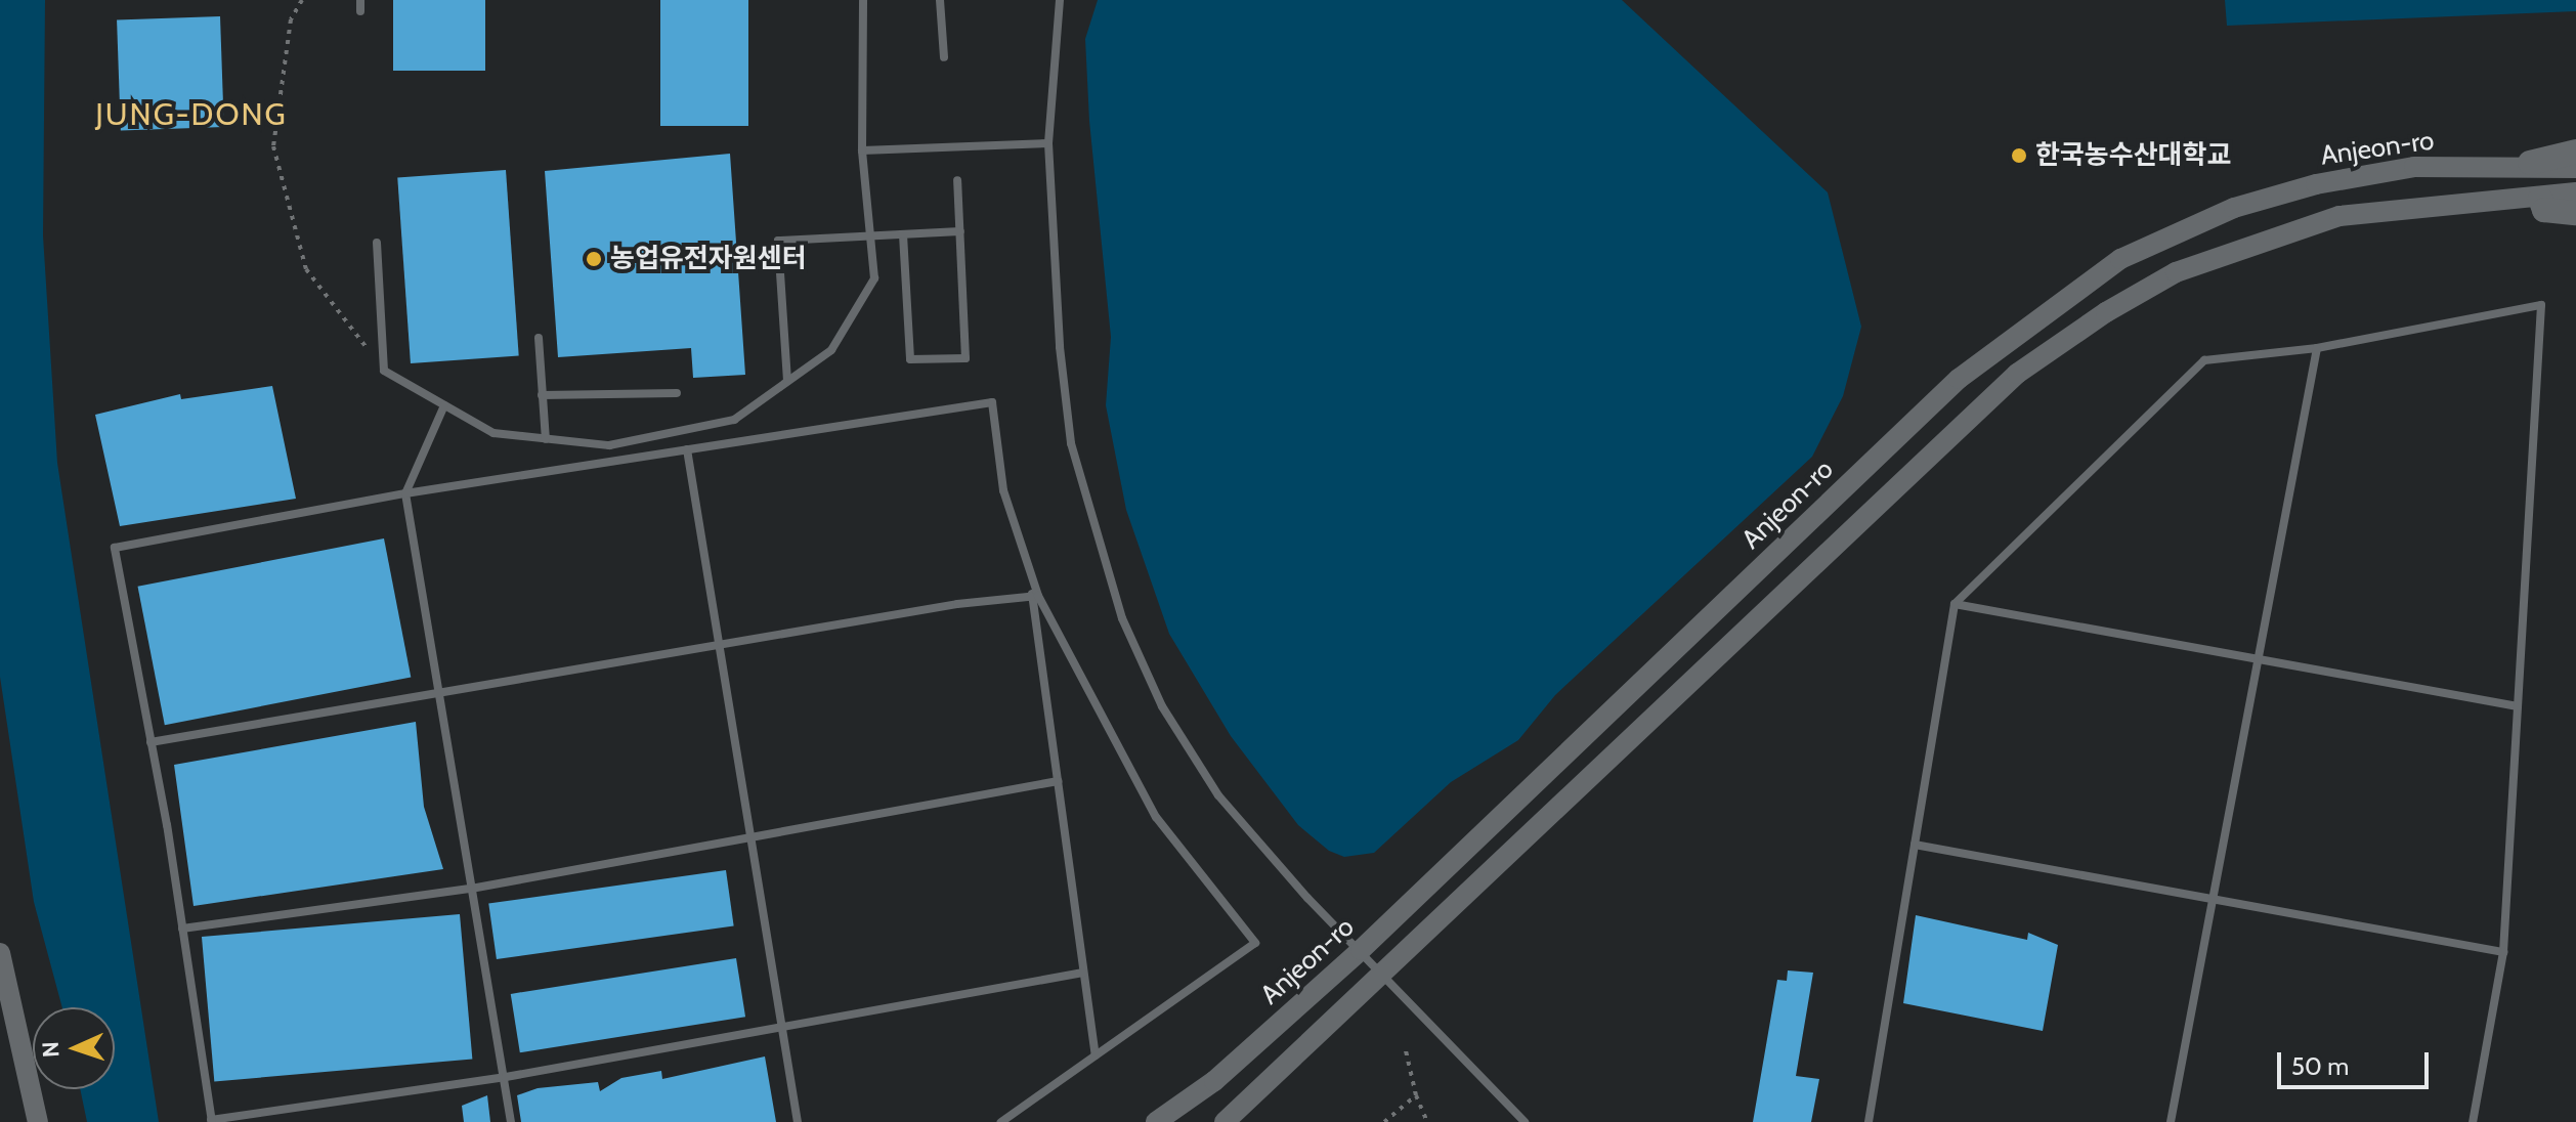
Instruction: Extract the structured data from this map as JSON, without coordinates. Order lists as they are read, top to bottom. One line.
{"streets":{"street":["Anjeon-ro"]},"districts":["JUNG-DONG"],"places":["한국농수산대학교","농업유전자원센터"],"scale_bar":"50 m","north":"left"}
